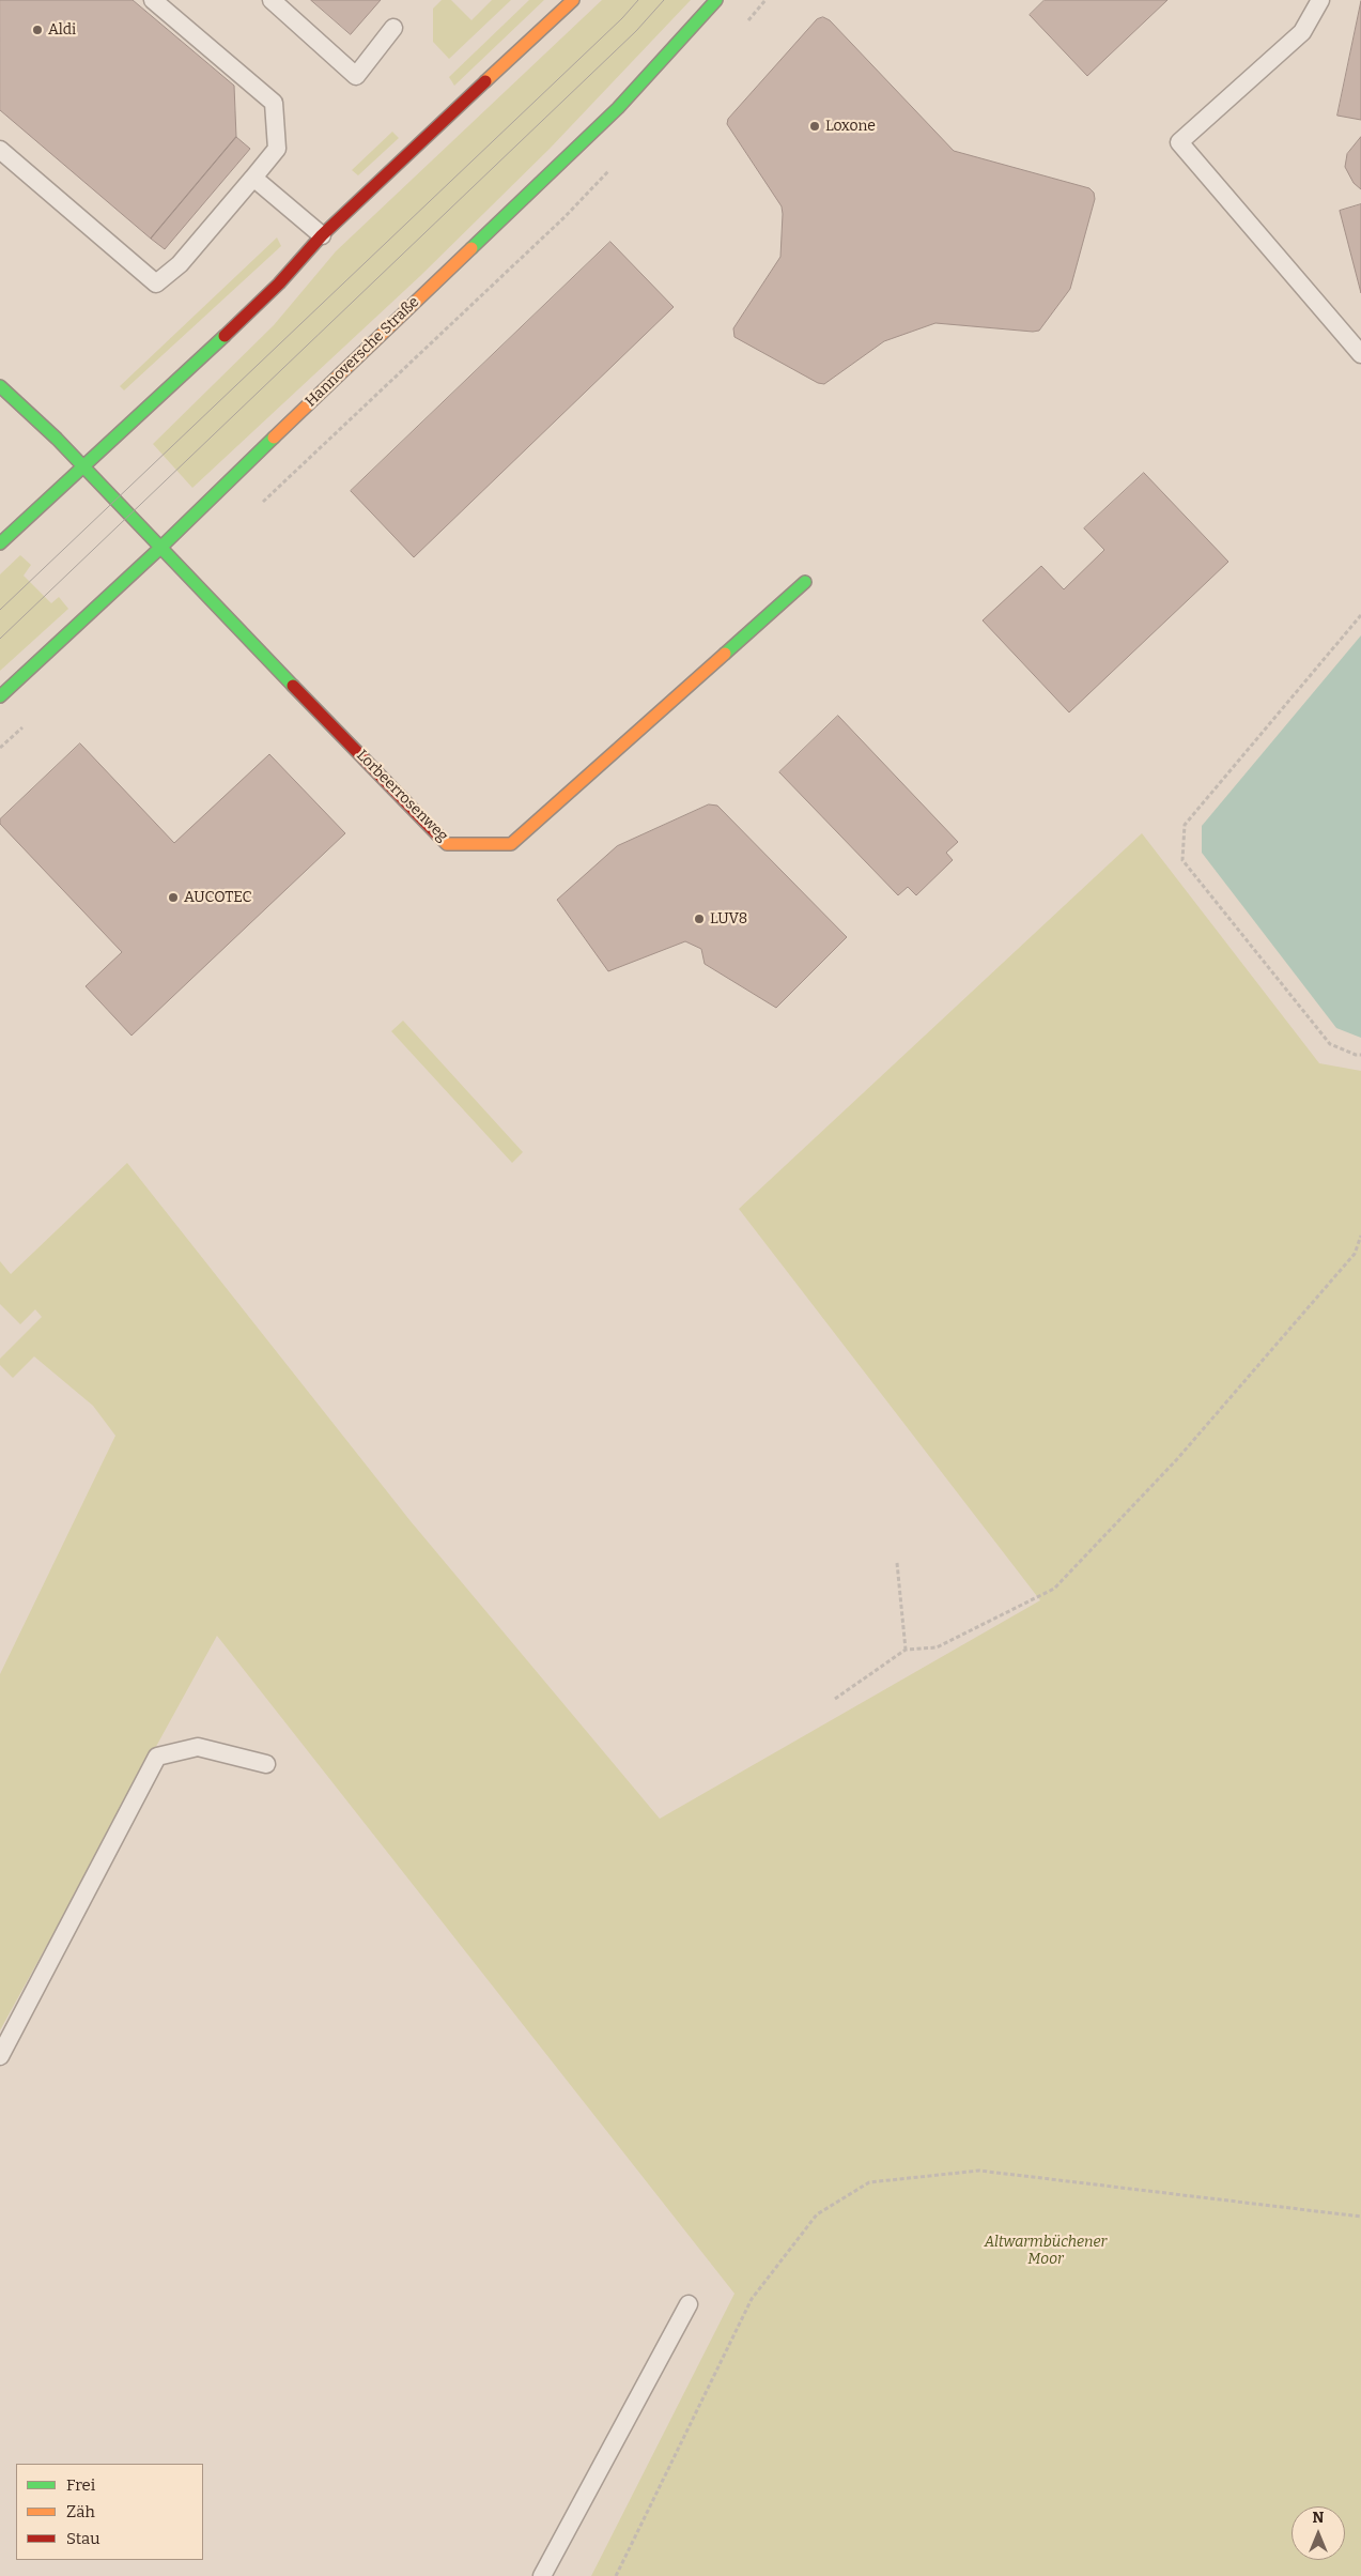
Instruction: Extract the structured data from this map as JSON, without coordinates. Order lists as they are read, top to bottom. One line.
{"streets":{"main road":["Hannoversche Straße","Lorbeerrosenweg"]},"crossings":[["Hannoversche Straße","Lorbeerrosenweg"]],"parks":["Altwarmbüchener Moor"],"places":["Aldi","Loxone","AUCOTEC","LUV8"],"legend":["Frei","Zäh","Stau"],"north":"top"}
